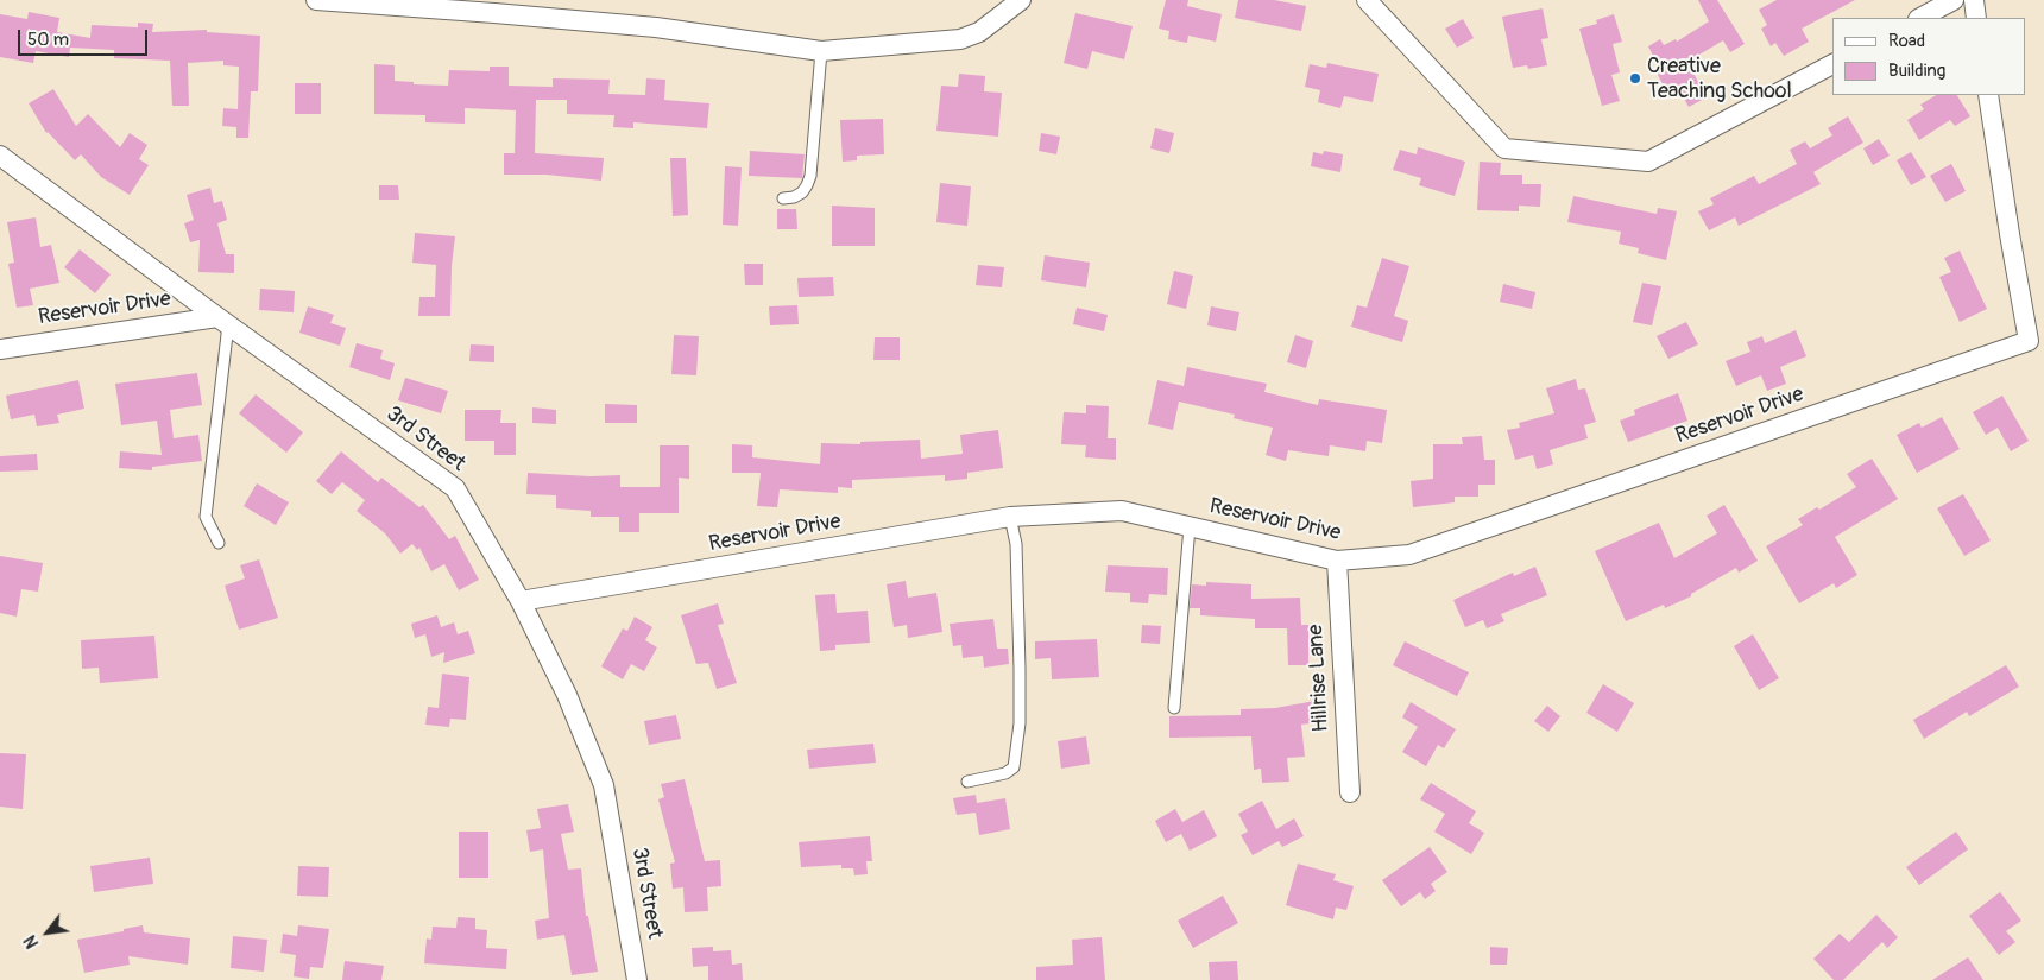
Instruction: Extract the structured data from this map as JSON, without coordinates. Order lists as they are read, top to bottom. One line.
{"streets":{"street":["Reservoir Drive","3rd Street","Hillrise Lane"]},"crossings":[["Reservoir Drive","3rd Street"],["Reservoir Drive","Hillrise Lane"]],"places":["Creative Teaching School"],"legend":["Road","Building"],"scale_bar":"50 m","north":"bottom left"}
